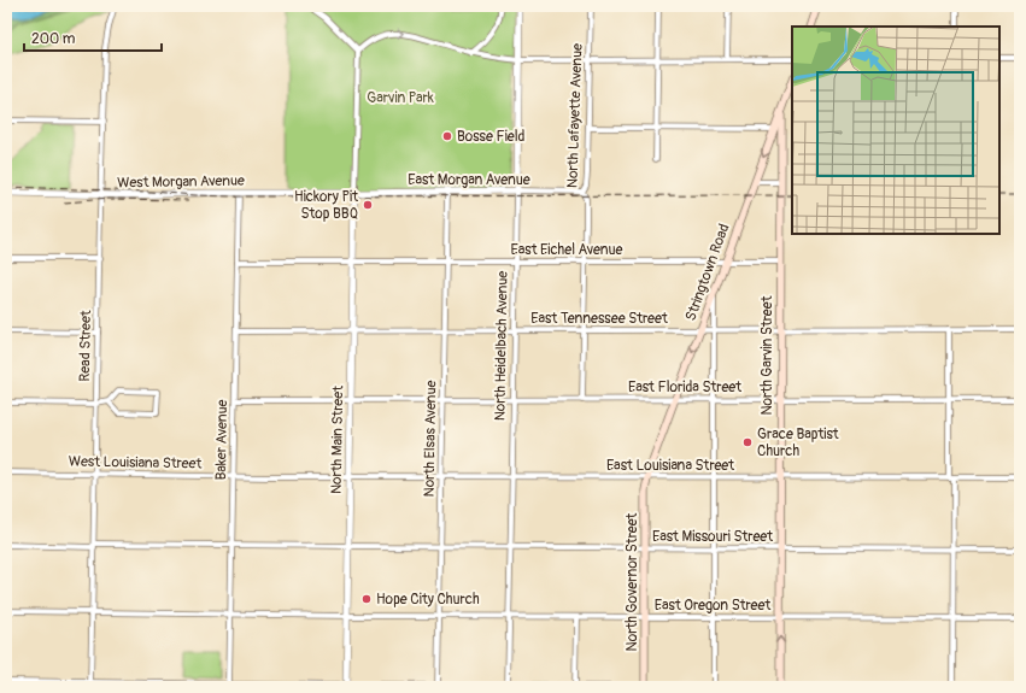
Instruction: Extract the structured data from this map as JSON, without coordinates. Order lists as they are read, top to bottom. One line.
{"streets":{"main road":["Stringtown Road","North Garvin Street","North Governor Street"],"street":["North Lafayette Avenue","East Morgan Avenue","West Morgan Avenue","East Eichel Avenue","East Tennessee Street","Read Street","North Heidelbach Avenue","East Florida Street","North Elsas Avenue","Baker Avenue","North Main Street","West Louisiana Street","East Louisiana Street","East Missouri Street","East Oregon Street"]},"crossings":[["North Lafayette Avenue","East Morgan Avenue"],["North Lafayette Avenue","East Eichel Avenue"],["North Lafayette Avenue","East Tennessee Street"],["North Lafayette Avenue","East Florida Street"],["East Morgan Avenue","West Morgan Avenue"],["East Morgan Avenue","North Heidelbach Avenue"],["East Morgan Avenue","North Elsas Avenue"],["East Morgan Avenue","North Main Street"],["West Morgan Avenue","Read Street"],["West Morgan Avenue","Baker Avenue"],["West Morgan Avenue","North Main Street"],["East Eichel Avenue","Stringtown Road"],["East Eichel Avenue","North Heidelbach Avenue"],["East Eichel Avenue","North Garvin Street"],["East Eichel Avenue","North Elsas Avenue"],["East Eichel Avenue","Baker Avenue"],["East Eichel Avenue","North Main Street"],["Stringtown Road","East Tennessee Street"],["Stringtown Road","North Garvin Street"],["Stringtown Road","East Florida Street"],["Stringtown Road","East Louisiana Street"],["Stringtown Road","North Governor Street"],["East Tennessee Street","North Heidelbach Avenue"],["East Tennessee Street","North Garvin Street"],["East Tennessee Street","North Elsas Avenue"],["East Tennessee Street","Baker Avenue"],["East Tennessee Street","North Main Street"],["Read Street","West Louisiana Street"],["Read Street","East Missouri Street"],["Read Street","East Oregon Street"],["North Heidelbach Avenue","East Florida Street"],["North Heidelbach Avenue","East Louisiana Street"],["North Heidelbach Avenue","East Missouri Street"],["North Heidelbach Avenue","East Oregon Street"],["North Garvin Street","East Florida Street"],["North Garvin Street","East Louisiana Street"],["North Garvin Street","East Missouri Street"],["North Garvin Street","East Oregon Street"],["East Florida Street","North Elsas Avenue"],["East Florida Street","Baker Avenue"],["East Florida Street","North Main Street"],["North Elsas Avenue","East Louisiana Street"],["North Elsas Avenue","East Missouri Street"],["North Elsas Avenue","East Oregon Street"],["Baker Avenue","West Louisiana Street"],["Baker Avenue","East Missouri Street"],["Baker Avenue","East Oregon Street"],["North Main Street","West Louisiana Street"],["North Main Street","East Louisiana Street"],["North Main Street","East Missouri Street"],["North Main Street","East Oregon Street"],["West Louisiana Street","East Louisiana Street"],["East Louisiana Street","North Governor Street"],["East Missouri Street","North Governor Street"],["North Governor Street","East Oregon Street"]],"parks":["Garvin Park"],"places":["Bosse Field","Hickory Pit Stop BBQ","Grace Baptist Church","Hope City Church"],"scale_bar":"200 m"}
